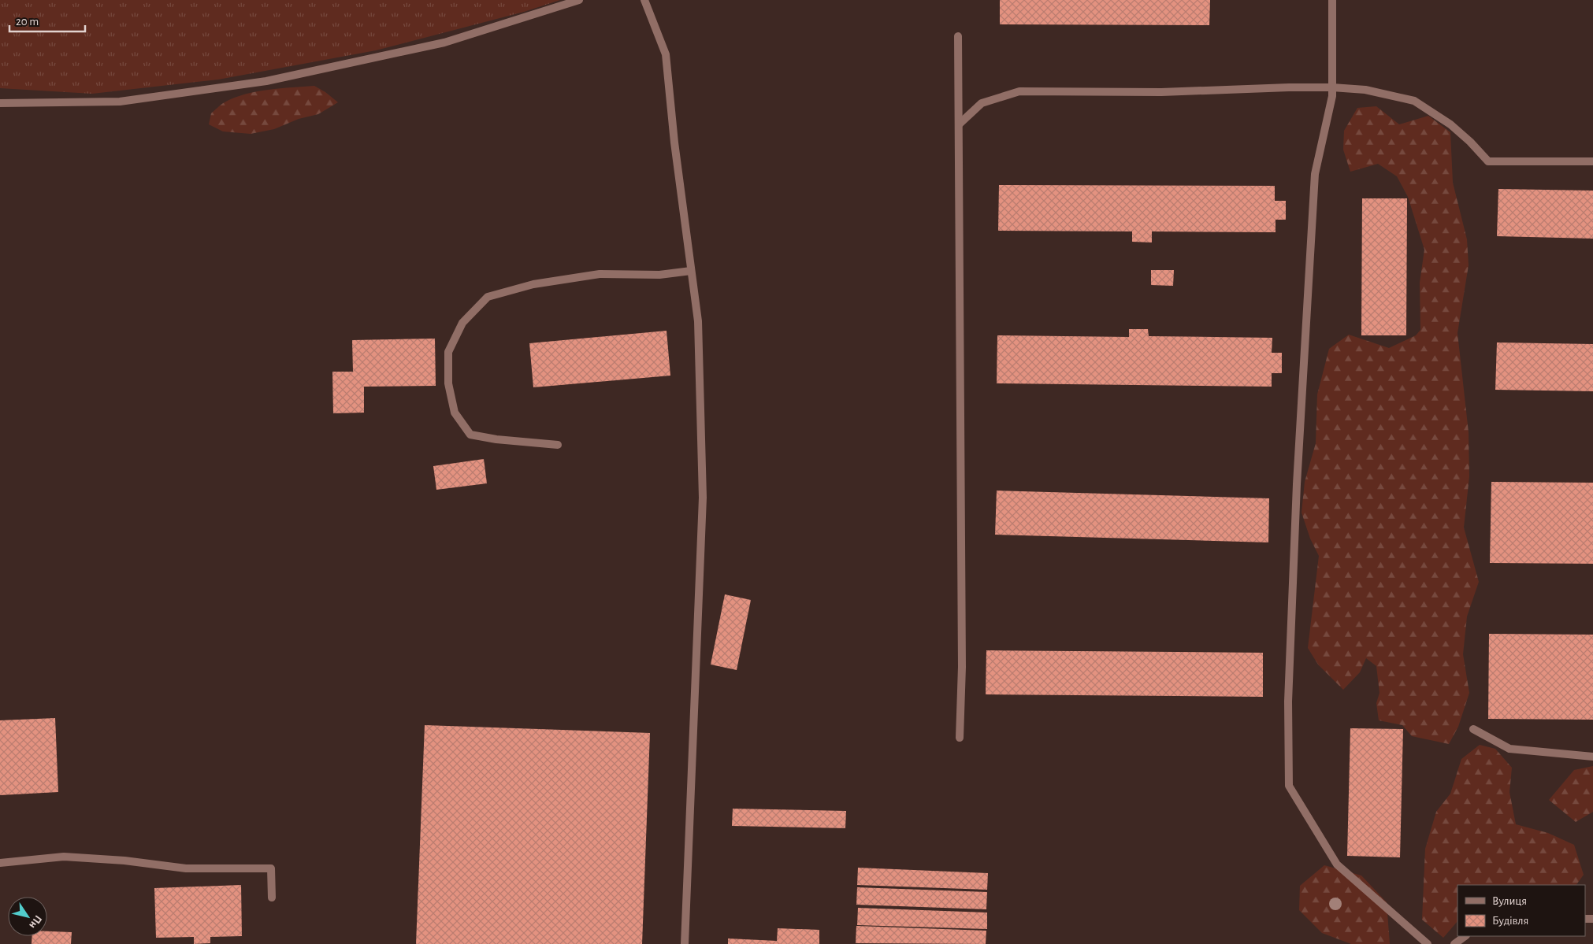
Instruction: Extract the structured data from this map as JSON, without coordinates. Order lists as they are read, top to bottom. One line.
{"legend":["Вулиця","Будівля"],"scale_bar":"20 m","north":"bottom right"}
